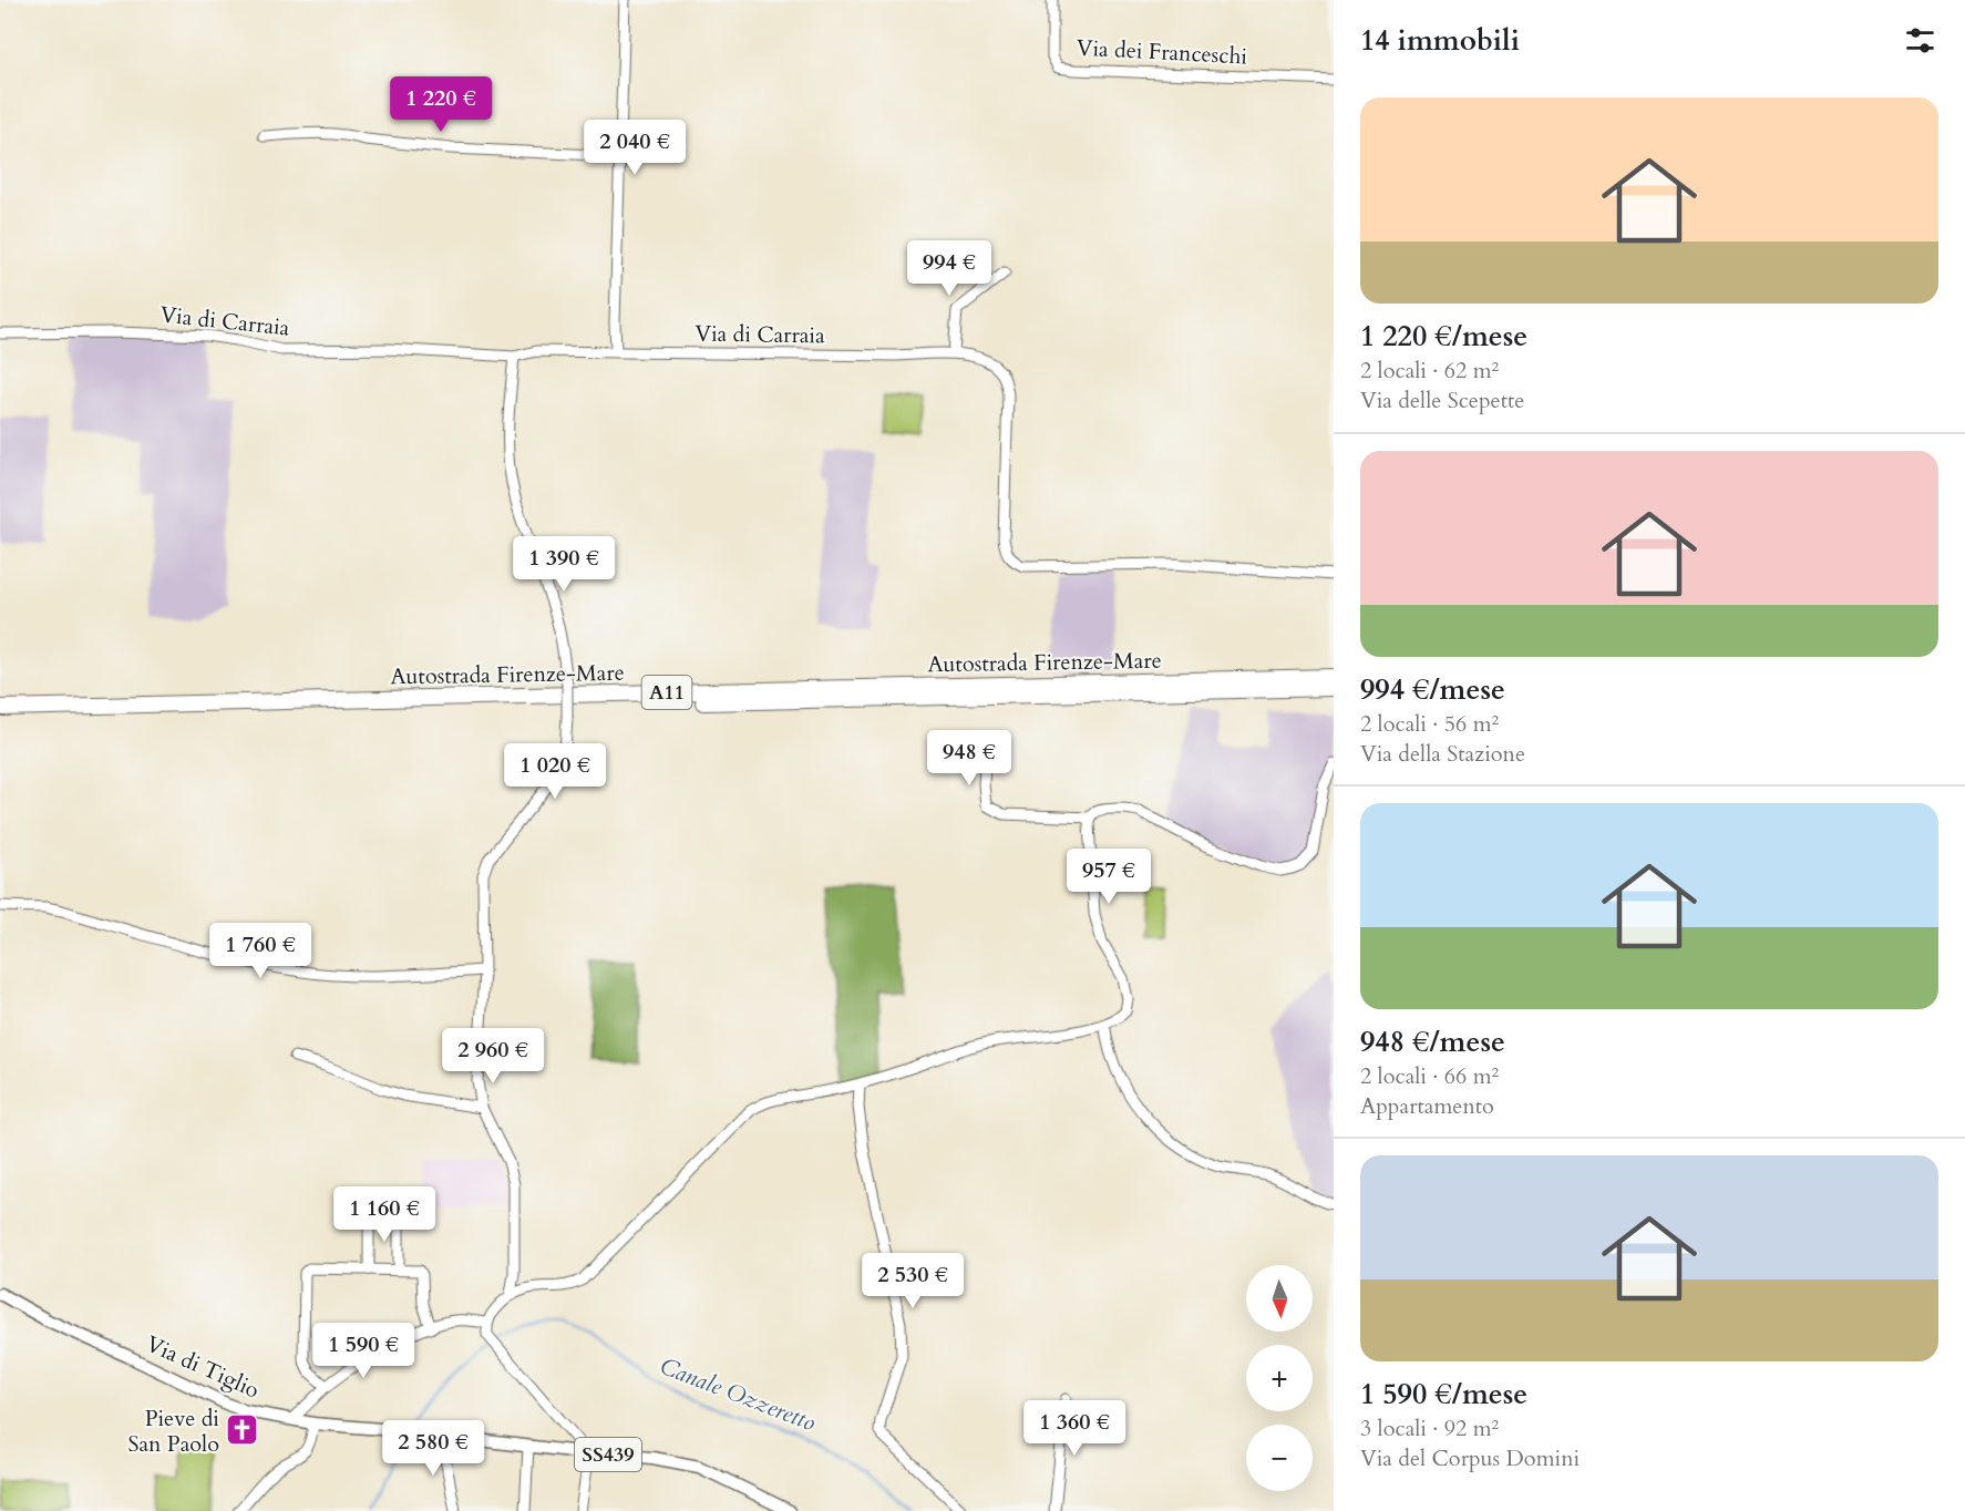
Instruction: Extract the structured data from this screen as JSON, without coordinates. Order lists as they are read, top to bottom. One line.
{"streets":{"highway":["Autostrada Firenze-Mare","A11"],"main road":["Via di Tiglio","SS439"],"street":["Via dei Franceschi","Via di Carraia"]},"water":["Canale Ozzeretto"],"places":{"church":["Pieve di San Paolo"]},"north":"bottom","page":{"heading":"14 immobili","price":["1 220 €","2 040 €","994 €","1 390 €","948 €","1 020 €","957 €","1 760 €","2 960 €","1 160 €","2 530 €","1 590 €","1 360 €","2 580 €"],"list":[{"name":"1 220 €/mese","note":"2 locali · 62 m² · Via delle Scepette"},{"name":"994 €/mese","note":"2 locali · 56 m² · Via della Stazione"},{"name":"948 €/mese","note":"2 locali · 66 m² · Appartamento"},{"name":"1 590 €/mese","note":"3 locali · 92 m² · Via del Corpus Domini"}],"map_buttons":["+","−"]}}
